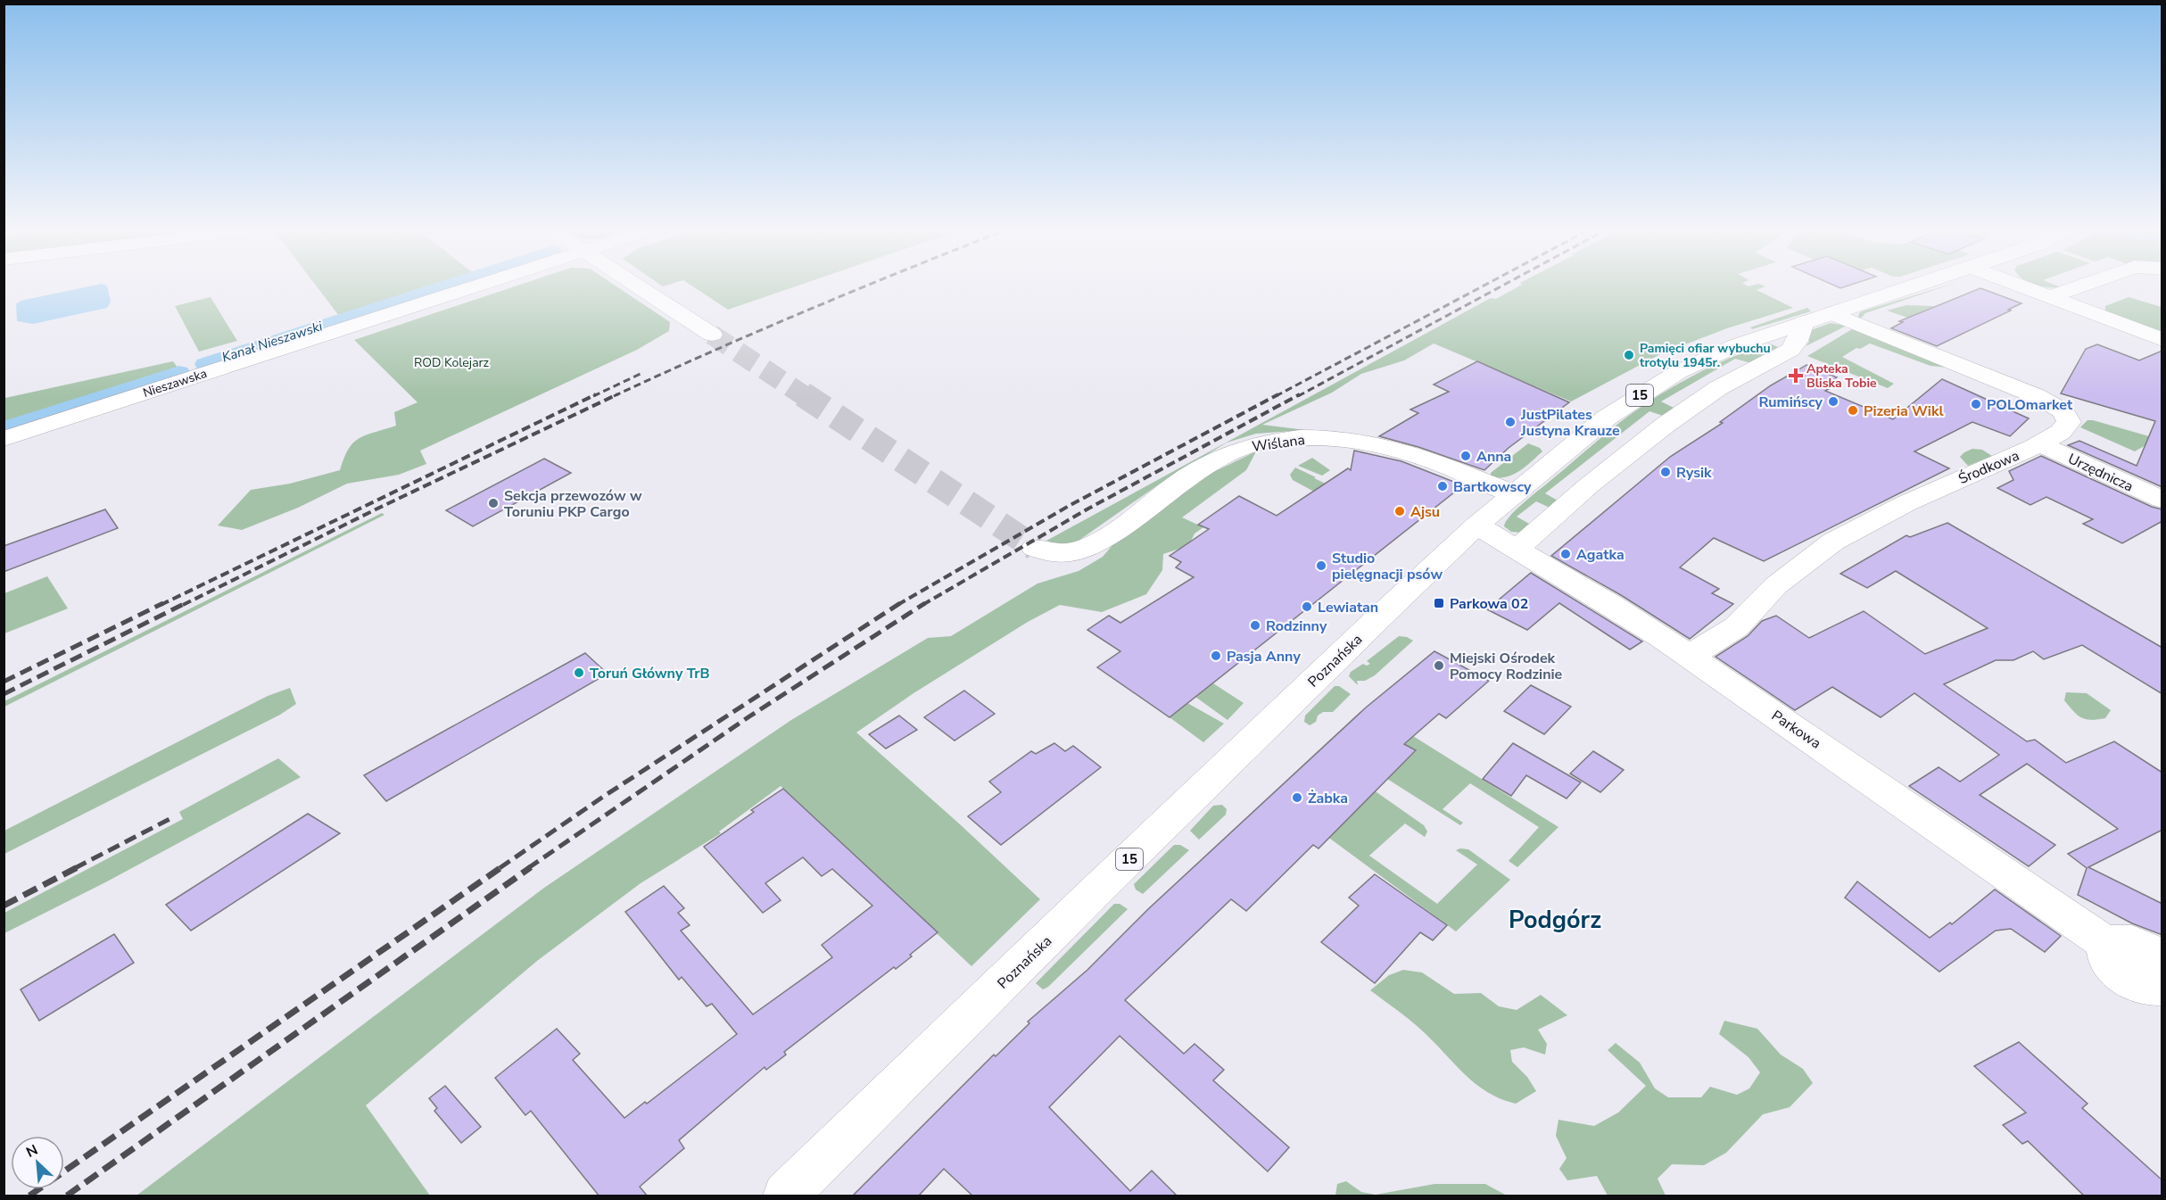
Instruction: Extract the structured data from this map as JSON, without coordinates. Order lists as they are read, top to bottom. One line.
{"streets":{"street":["Nieszawska","15","Wiślana","Środkowa","Urzędnicza","Poznańska","Parkowa"]},"crossings":[["Wiślana","Poznańska"],["Środkowa","Urzędnicza"],["Środkowa","Poznańska"],["Środkowa","Parkowa"],["Poznańska","Parkowa"]],"districts":["Podgórz"],"water":["Kanał Nieszawski"],"parks":["ROD Kolejarz"],"places":{"other":["Pamięci ofiar wybuchu trotylu 1945r.","Rumińscy","POLOmarket","Pizeria Wikl","JustPilates Justyna Krauze","Anna","Rysik","Bartkowscy","Sekcja przewozów w Toruniu PKP Cargo","Ajsu","Agatka","Studio pielęgnacji psów","Lewiatan","Rodzinny","Pasja Anny","Miejski Ośrodek Pomocy Rodzinie","Toruń Główny TrB","Żabka"],"health":["Apteka Bliska Tobie"],"transit":["Parkowa 02"]},"north":"top left"}
